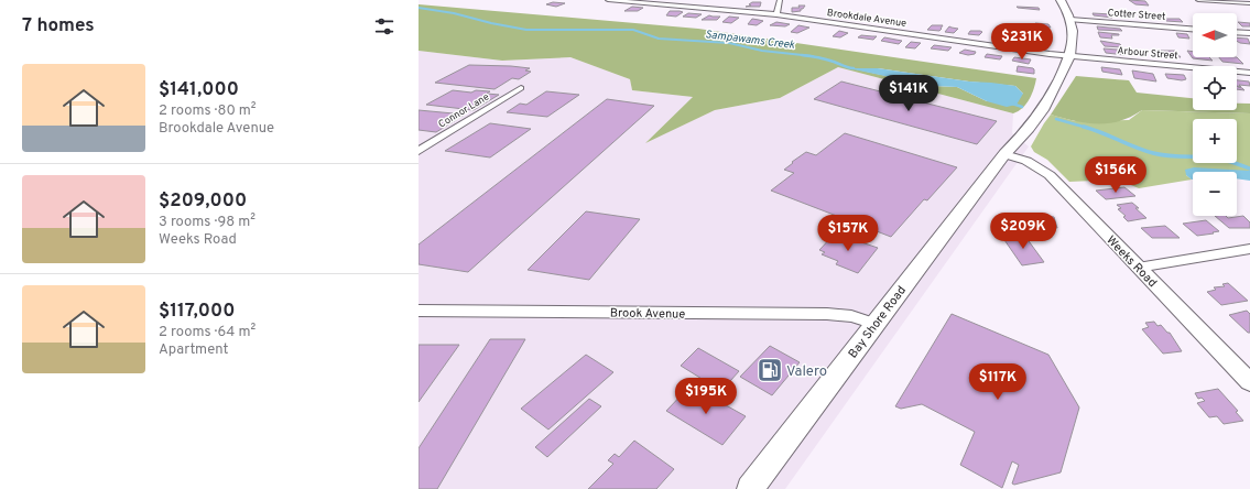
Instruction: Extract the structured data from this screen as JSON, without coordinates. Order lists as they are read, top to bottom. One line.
{"streets":{"main road":["Bay Shore Road"],"street":["Cotter Street","Brookdale Avenue","Arbour Street","Connor Lane","Weeks Road","Brook Avenue"]},"crossings":[["Cotter Street","Bay Shore Road"],["Brookdale Avenue","Arbour Street"],["Brookdale Avenue","Bay Shore Road"],["Arbour Street","Bay Shore Road"],["Weeks Road","Bay Shore Road"],["Brook Avenue","Bay Shore Road"]],"water":["Sampawams Creek"],"places":{"fuel station":["Valero"]},"north":"left","page":{"heading":"7 homes","map_buttons":["+","−"],"price":["$231K","$141K","$156K","$209K","$157K","$117K","$195K"],"list":[{"name":"$141,000","note":"2 rooms · 80 m² · Brookdale Avenue"},{"name":"$209,000","note":"3 rooms · 98 m² · Weeks Road"},{"name":"$117,000","note":"2 rooms · 64 m² · Apartment"}]}}
